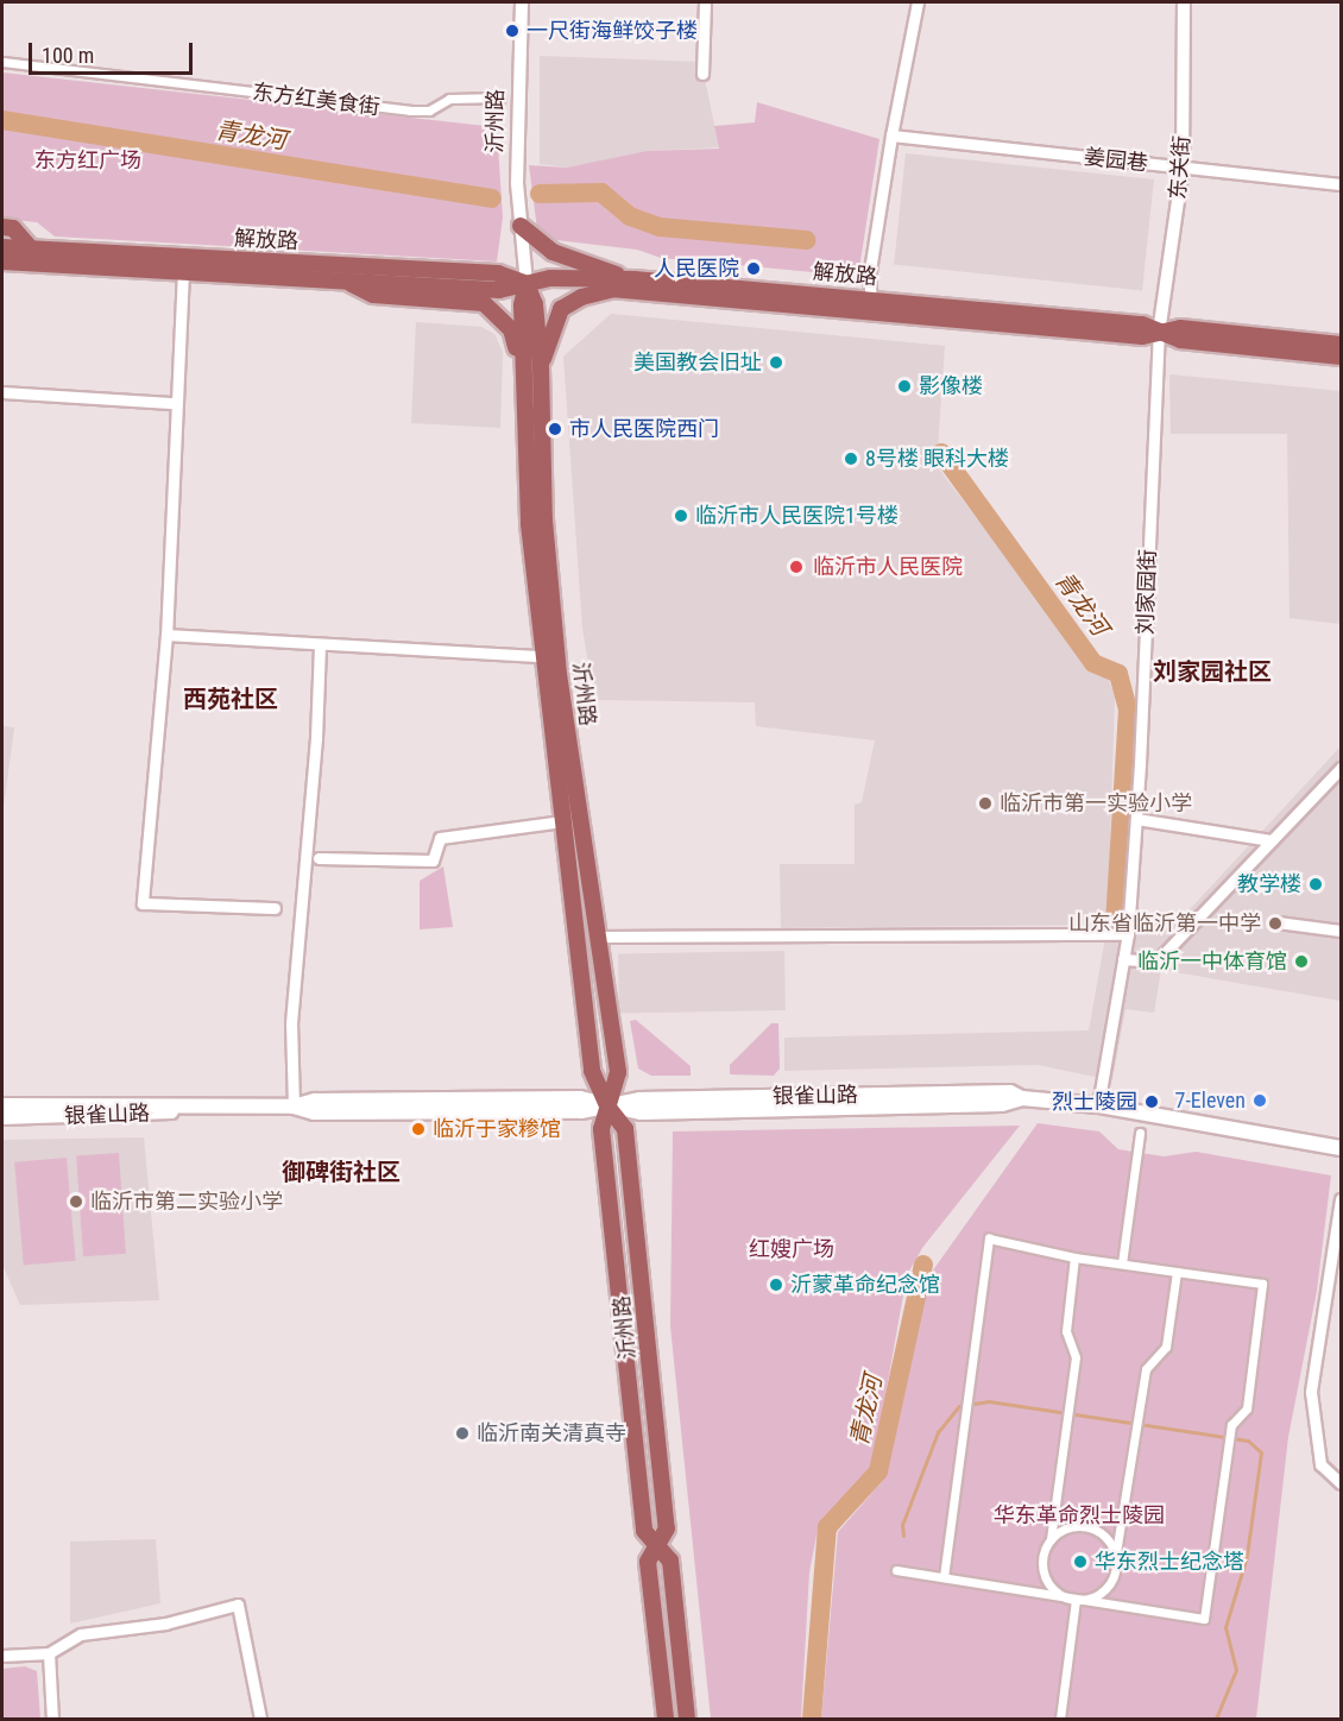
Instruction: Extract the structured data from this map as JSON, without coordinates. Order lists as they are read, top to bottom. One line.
{"streets":{"main road":["沂州路","解放路","银雀山路"],"street":["东方红美食街","姜园巷","东关街","刘家园街"]},"crossings":[["沂州路","解放路"],["沂州路","银雀山路"],["姜园巷","东关街"],["东关街","解放路"],["东关街","刘家园街"],["解放路","刘家园街"],["刘家园街","银雀山路"]],"districts":["刘家园社区","西苑社区","御碑街社区"],"water":["青龙河"],"parks":["东方红广场","红嫂广场","华东革命烈士陵园"],"places":["一尺街海鲜饺子楼","人民医院","美国教会旧址","影像楼","市人民医院西门","8号楼 眼科大楼","临沂市人民医院1号楼","临沂市人民医院","临沂市第一实验小学","教学楼","山东省临沂第一中学","临沂一中体育馆","7-Eleven","烈士陵园","临沂于家糁馆","临沂市第二实验小学","沂蒙革命纪念馆","临沂南关清真寺","华东烈士纪念塔"],"scale_bar":"100 m"}
